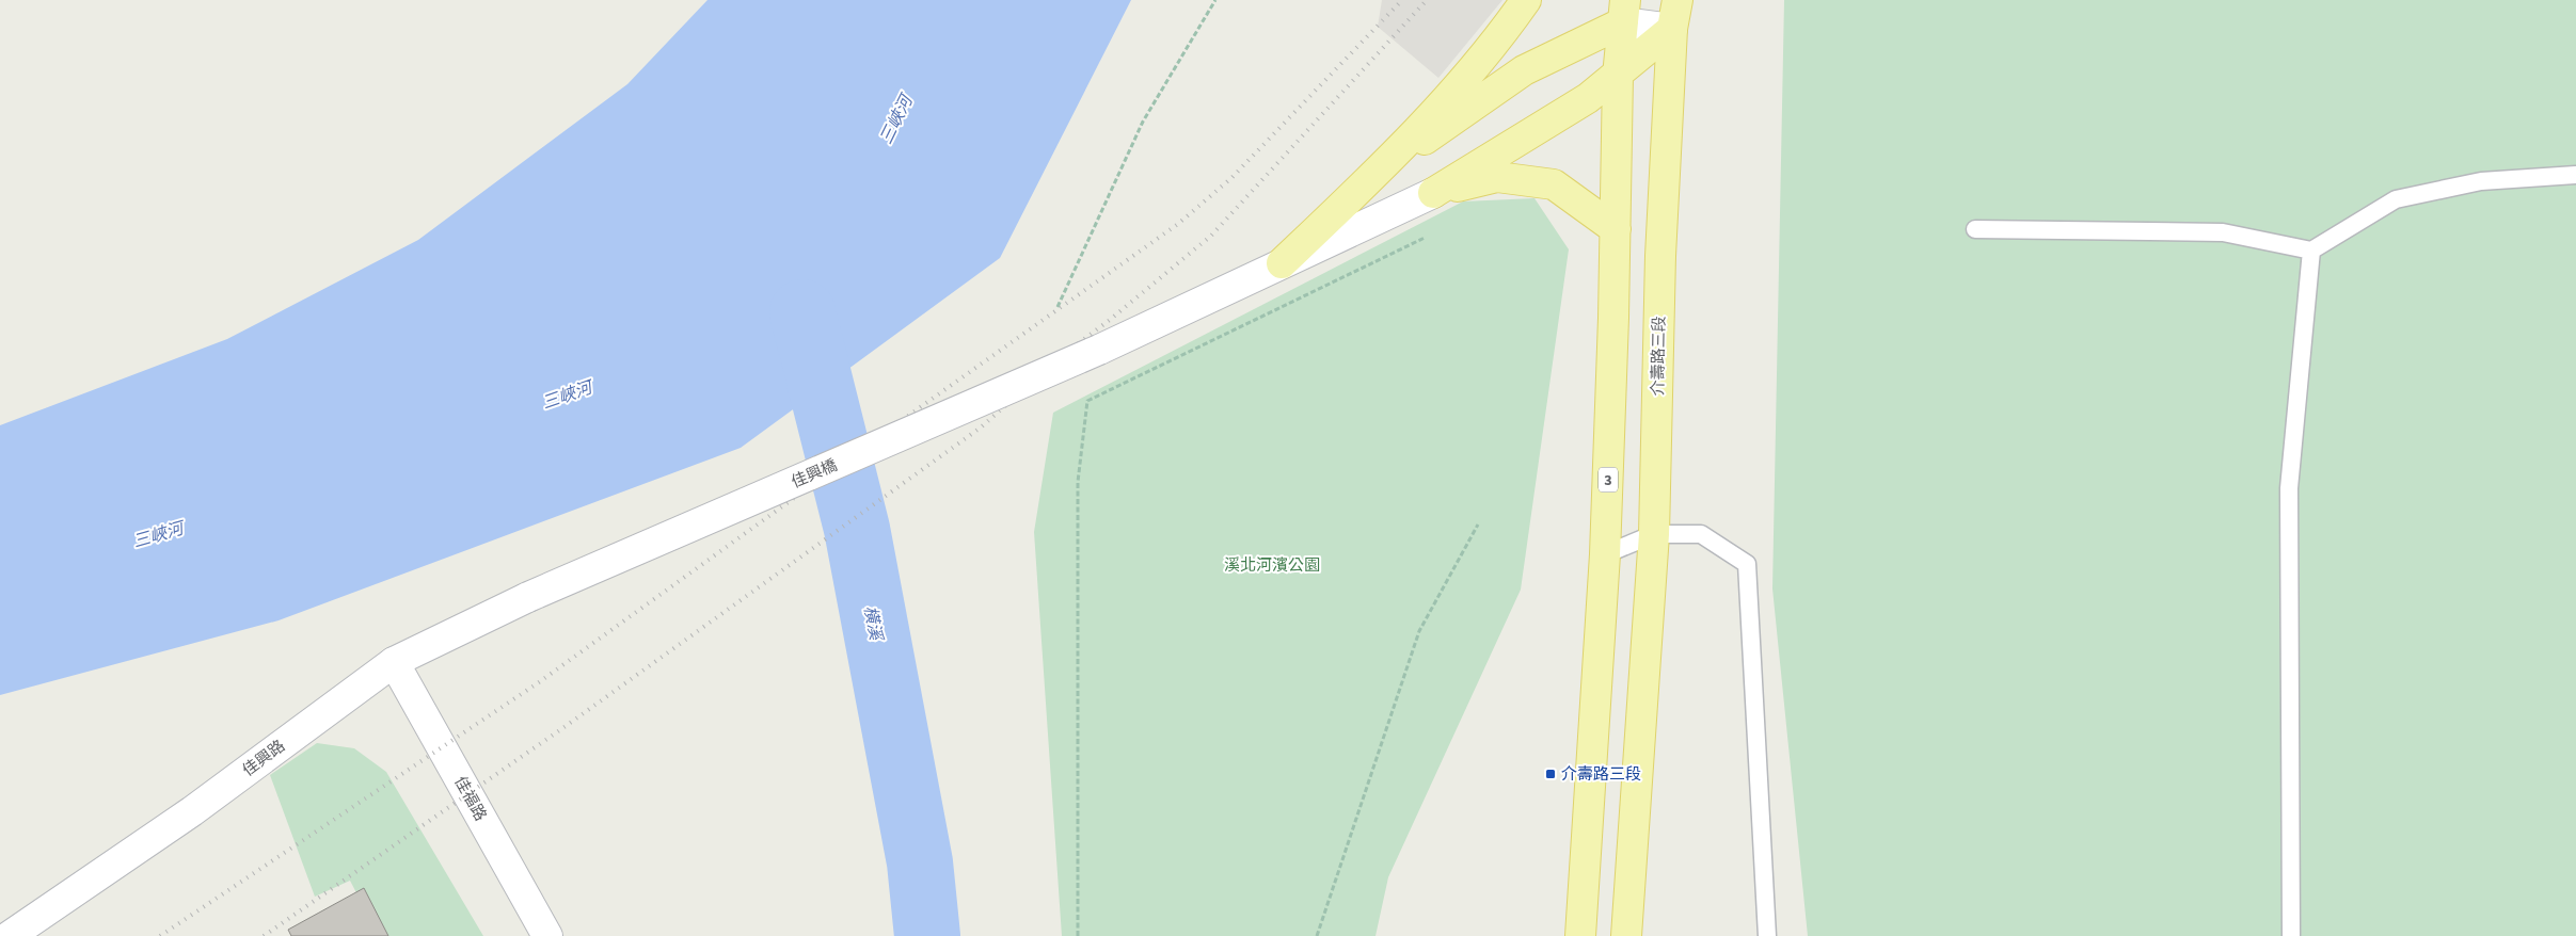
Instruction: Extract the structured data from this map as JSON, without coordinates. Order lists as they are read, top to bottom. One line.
{"streets":{"main road":["介壽路三段","3"],"street":["佳興橋","佳興路","佳福路"]},"crossings":[["佳興橋","佳興路"],["佳興路","佳福路"]],"water":["三峽河","橫溪"],"parks":["溪北河濱公園"],"places":{"transit":["介壽路三段"]}}
